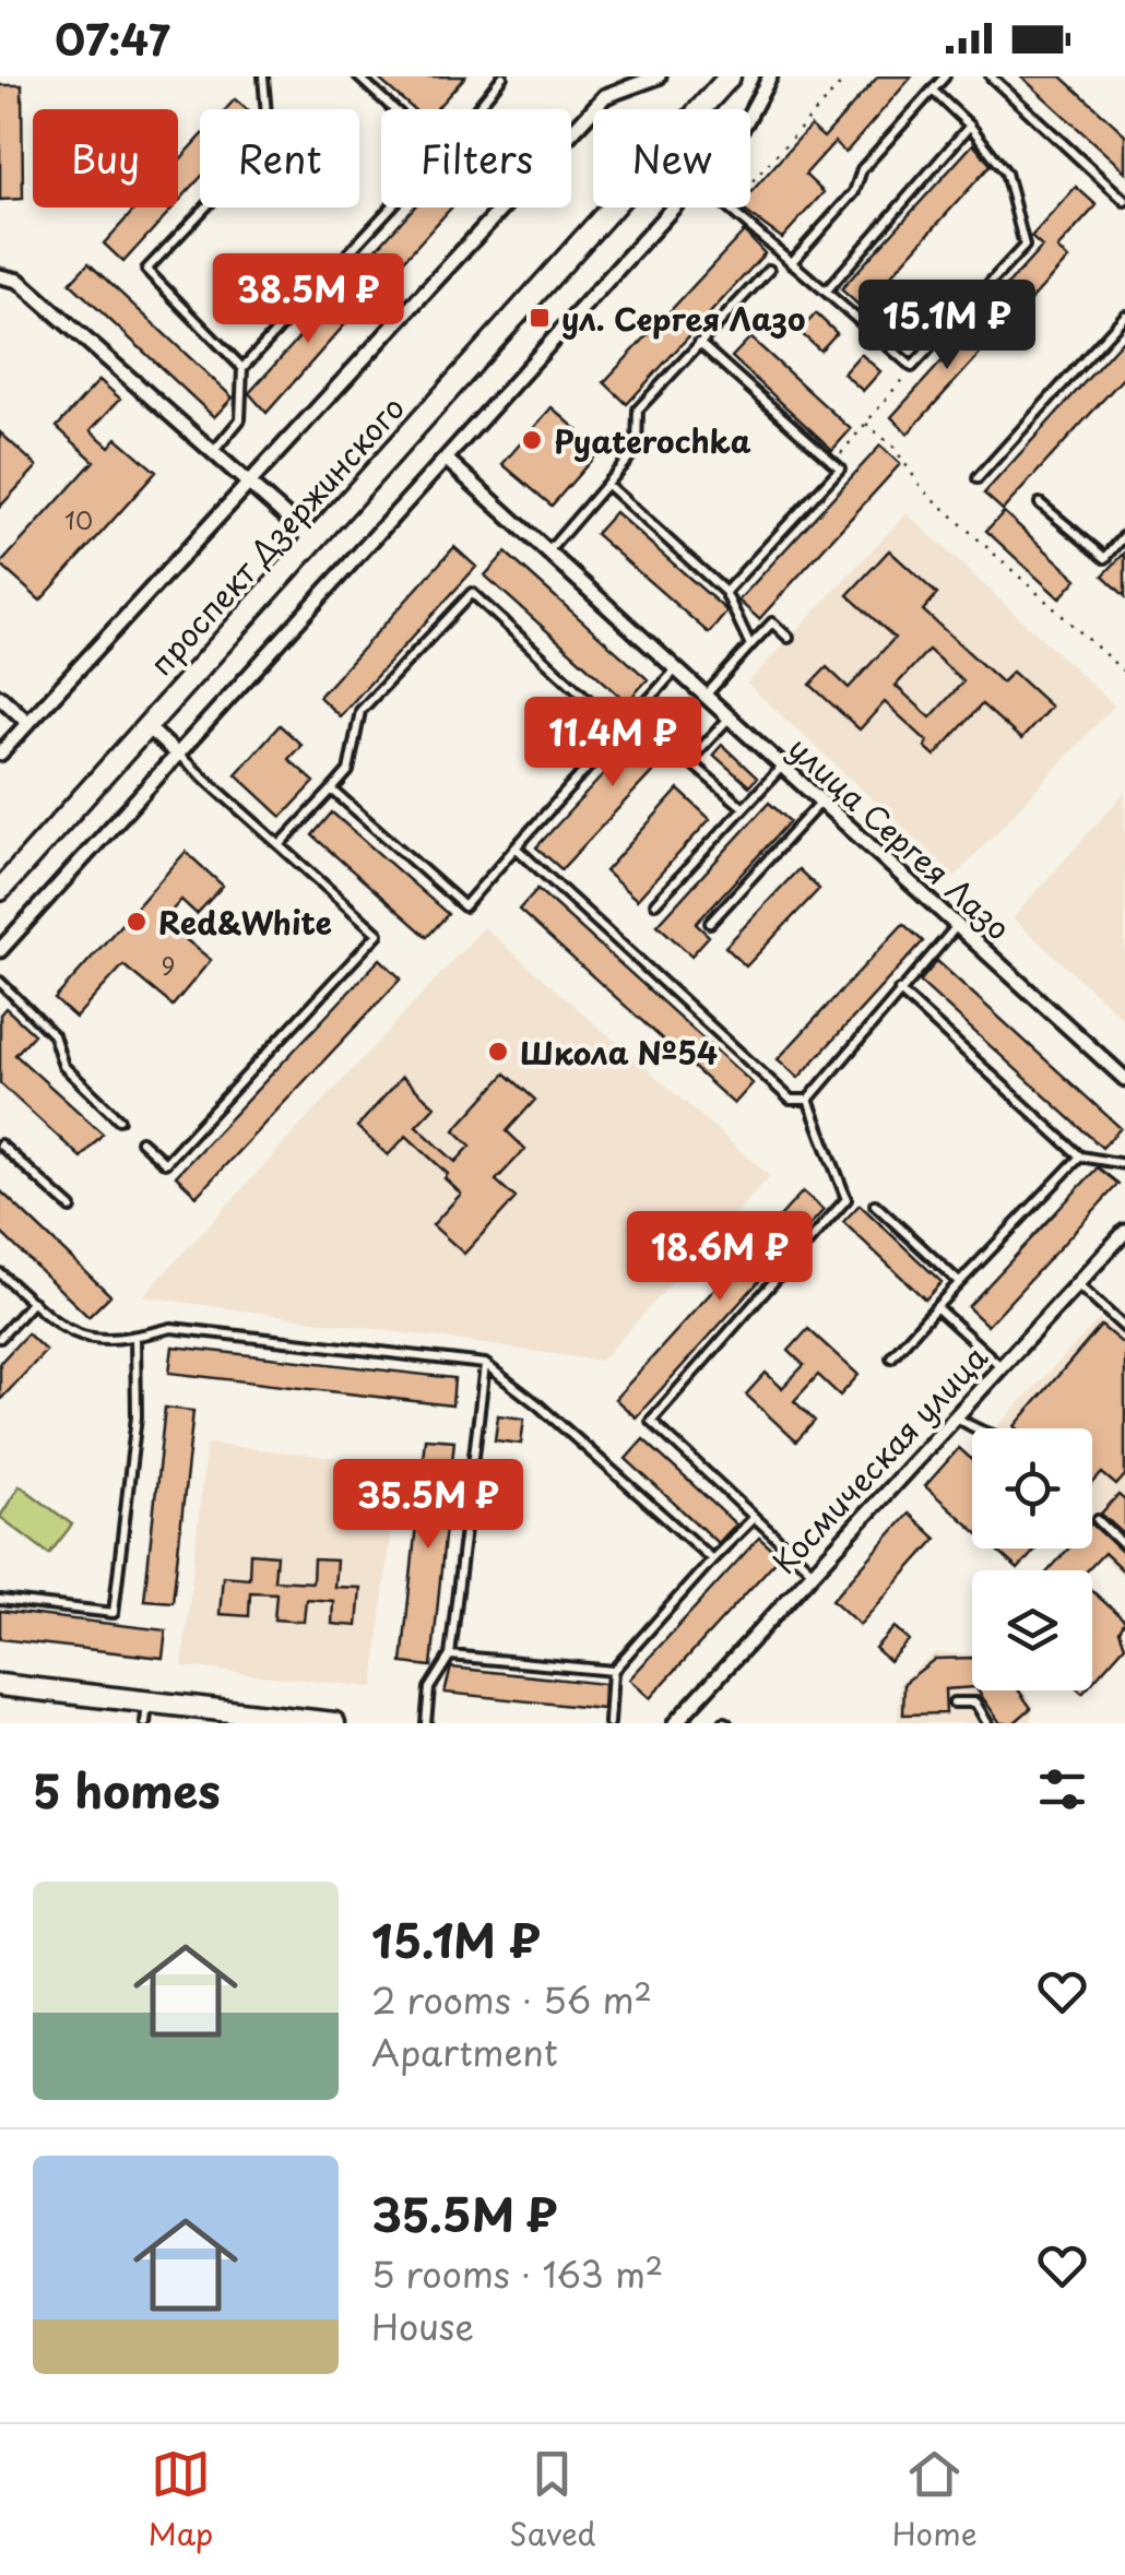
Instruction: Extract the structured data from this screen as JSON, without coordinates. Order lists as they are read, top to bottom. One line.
{"streets":{"main road":["проспект Дзержинского"],"street":["улица Сергея Лазо","Космическая улица"]},"places":{"transit":["ул. Сергея Лазо"],"other":["Pyaterochka","Red&White","Школа №54"]},"house_numbers":["10","9"],"page":{"status":"07:47","chip":["Buy","Rent","Filters","New"],"price":["38.5M ₽","15.1M ₽","11.4M ₽","18.6M ₽","35.5M ₽"],"heading":"5 homes","list":[{"name":"15.1M ₽","note":"2 rooms · 56 m² · Apartment"},{"name":"35.5M ₽","note":"5 rooms · 163 m² · House"}],"tabs":["Map","Saved","Home"]}}
